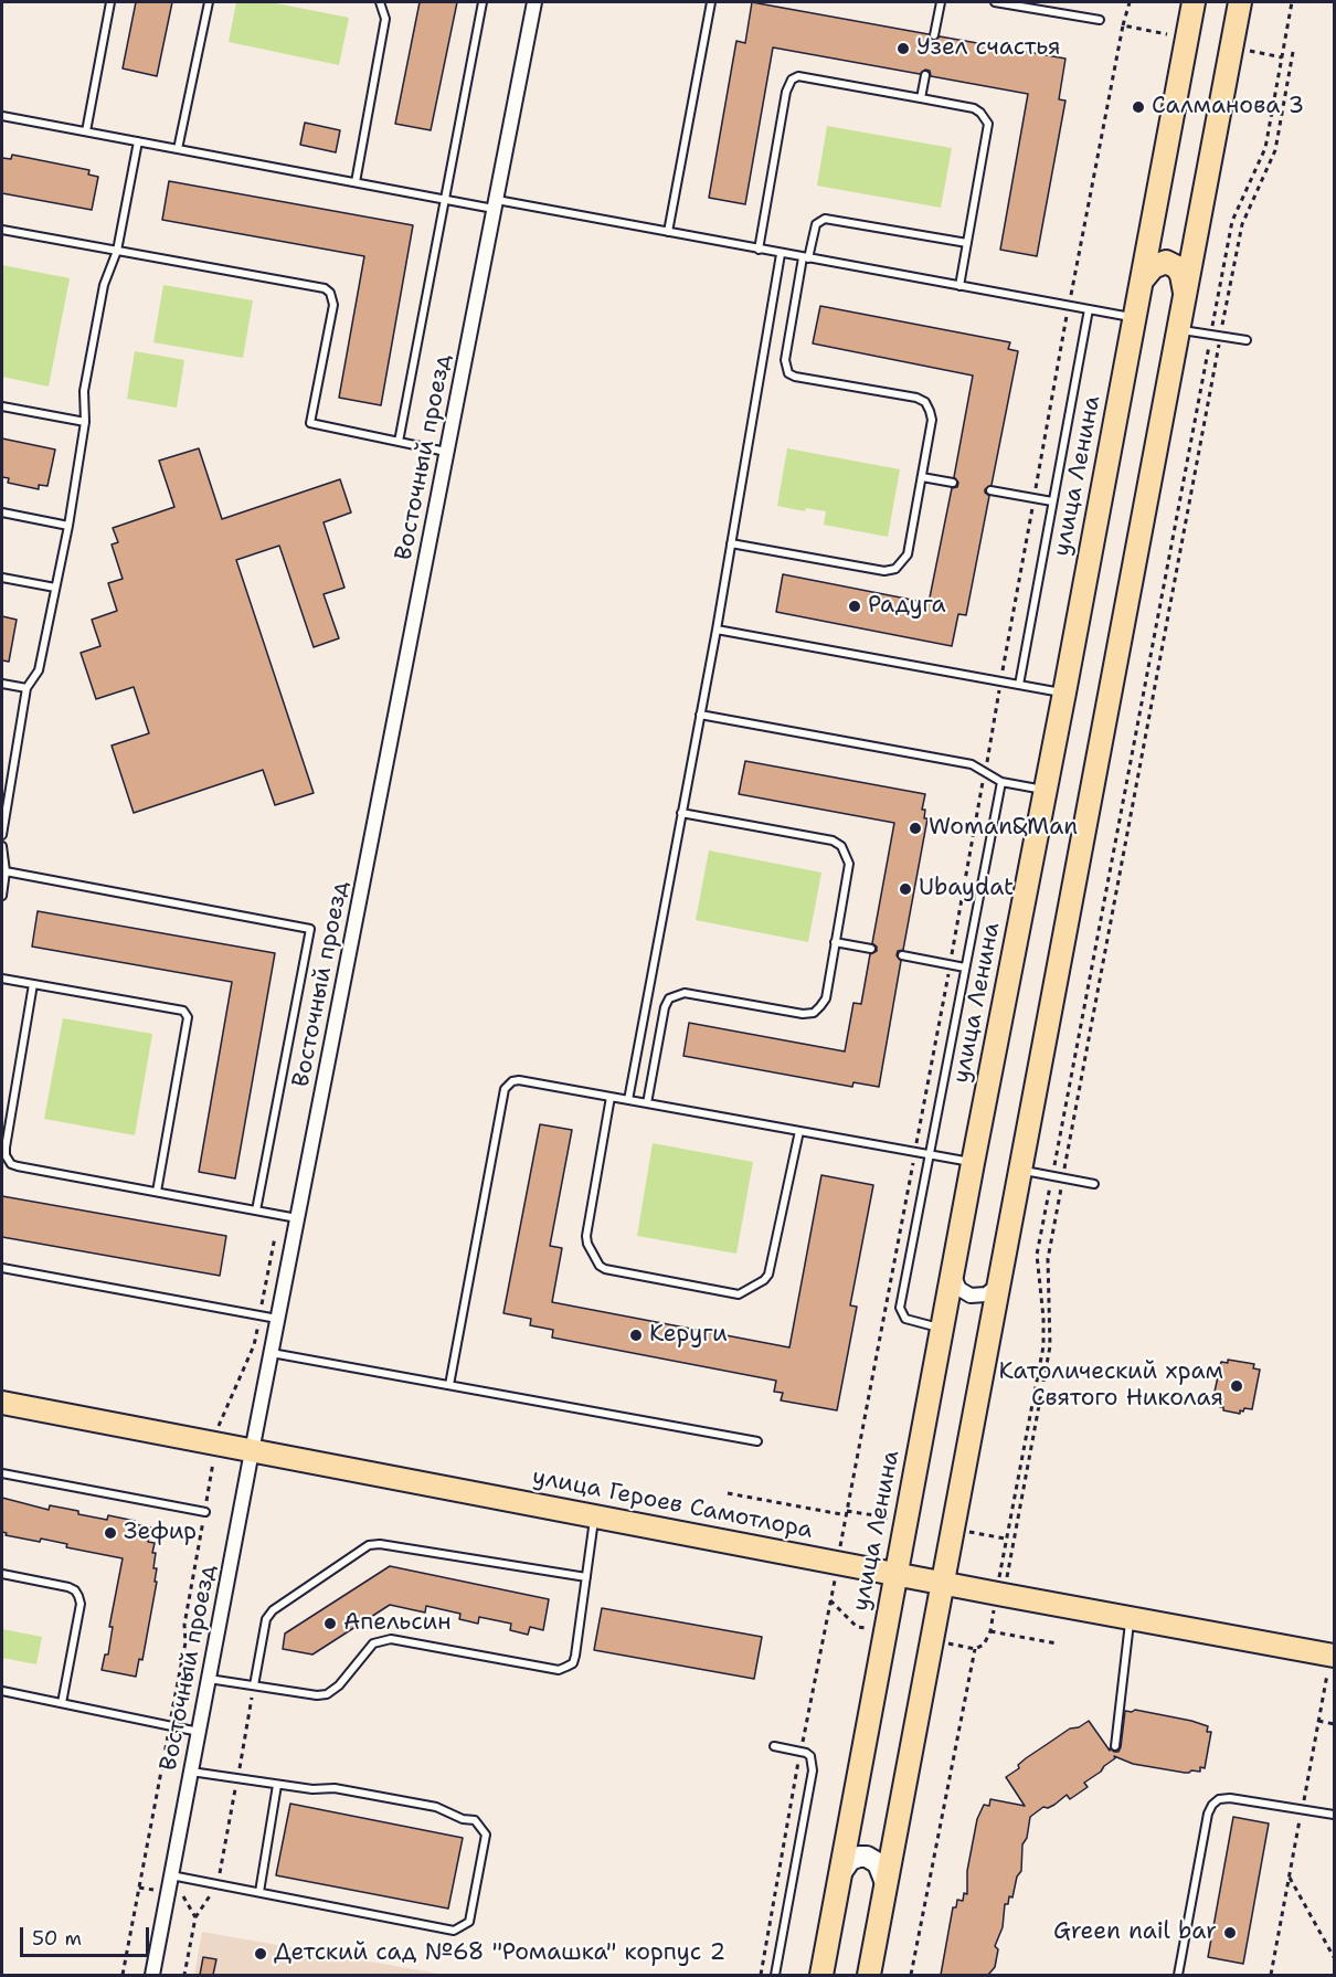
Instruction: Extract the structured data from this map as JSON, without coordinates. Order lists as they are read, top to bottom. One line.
{"streets":{"main road":["улица Ленина","улица Героев Самотлора"],"street":["Восточный проезд"]},"crossings":[["Восточный проезд","улица Героев Самотлора"],["улица Ленина","улица Героев Самотлора"]],"places":["Узел счастья","Салманова 3","Радуга","Woman&Man","Ubaydat","Керуги","Католический храм Святого Николая","Зефир","Апельсин","Green nail bar","Детский сад №68 \"Ромашка\" корпус 2"],"scale_bar":"50 m"}
